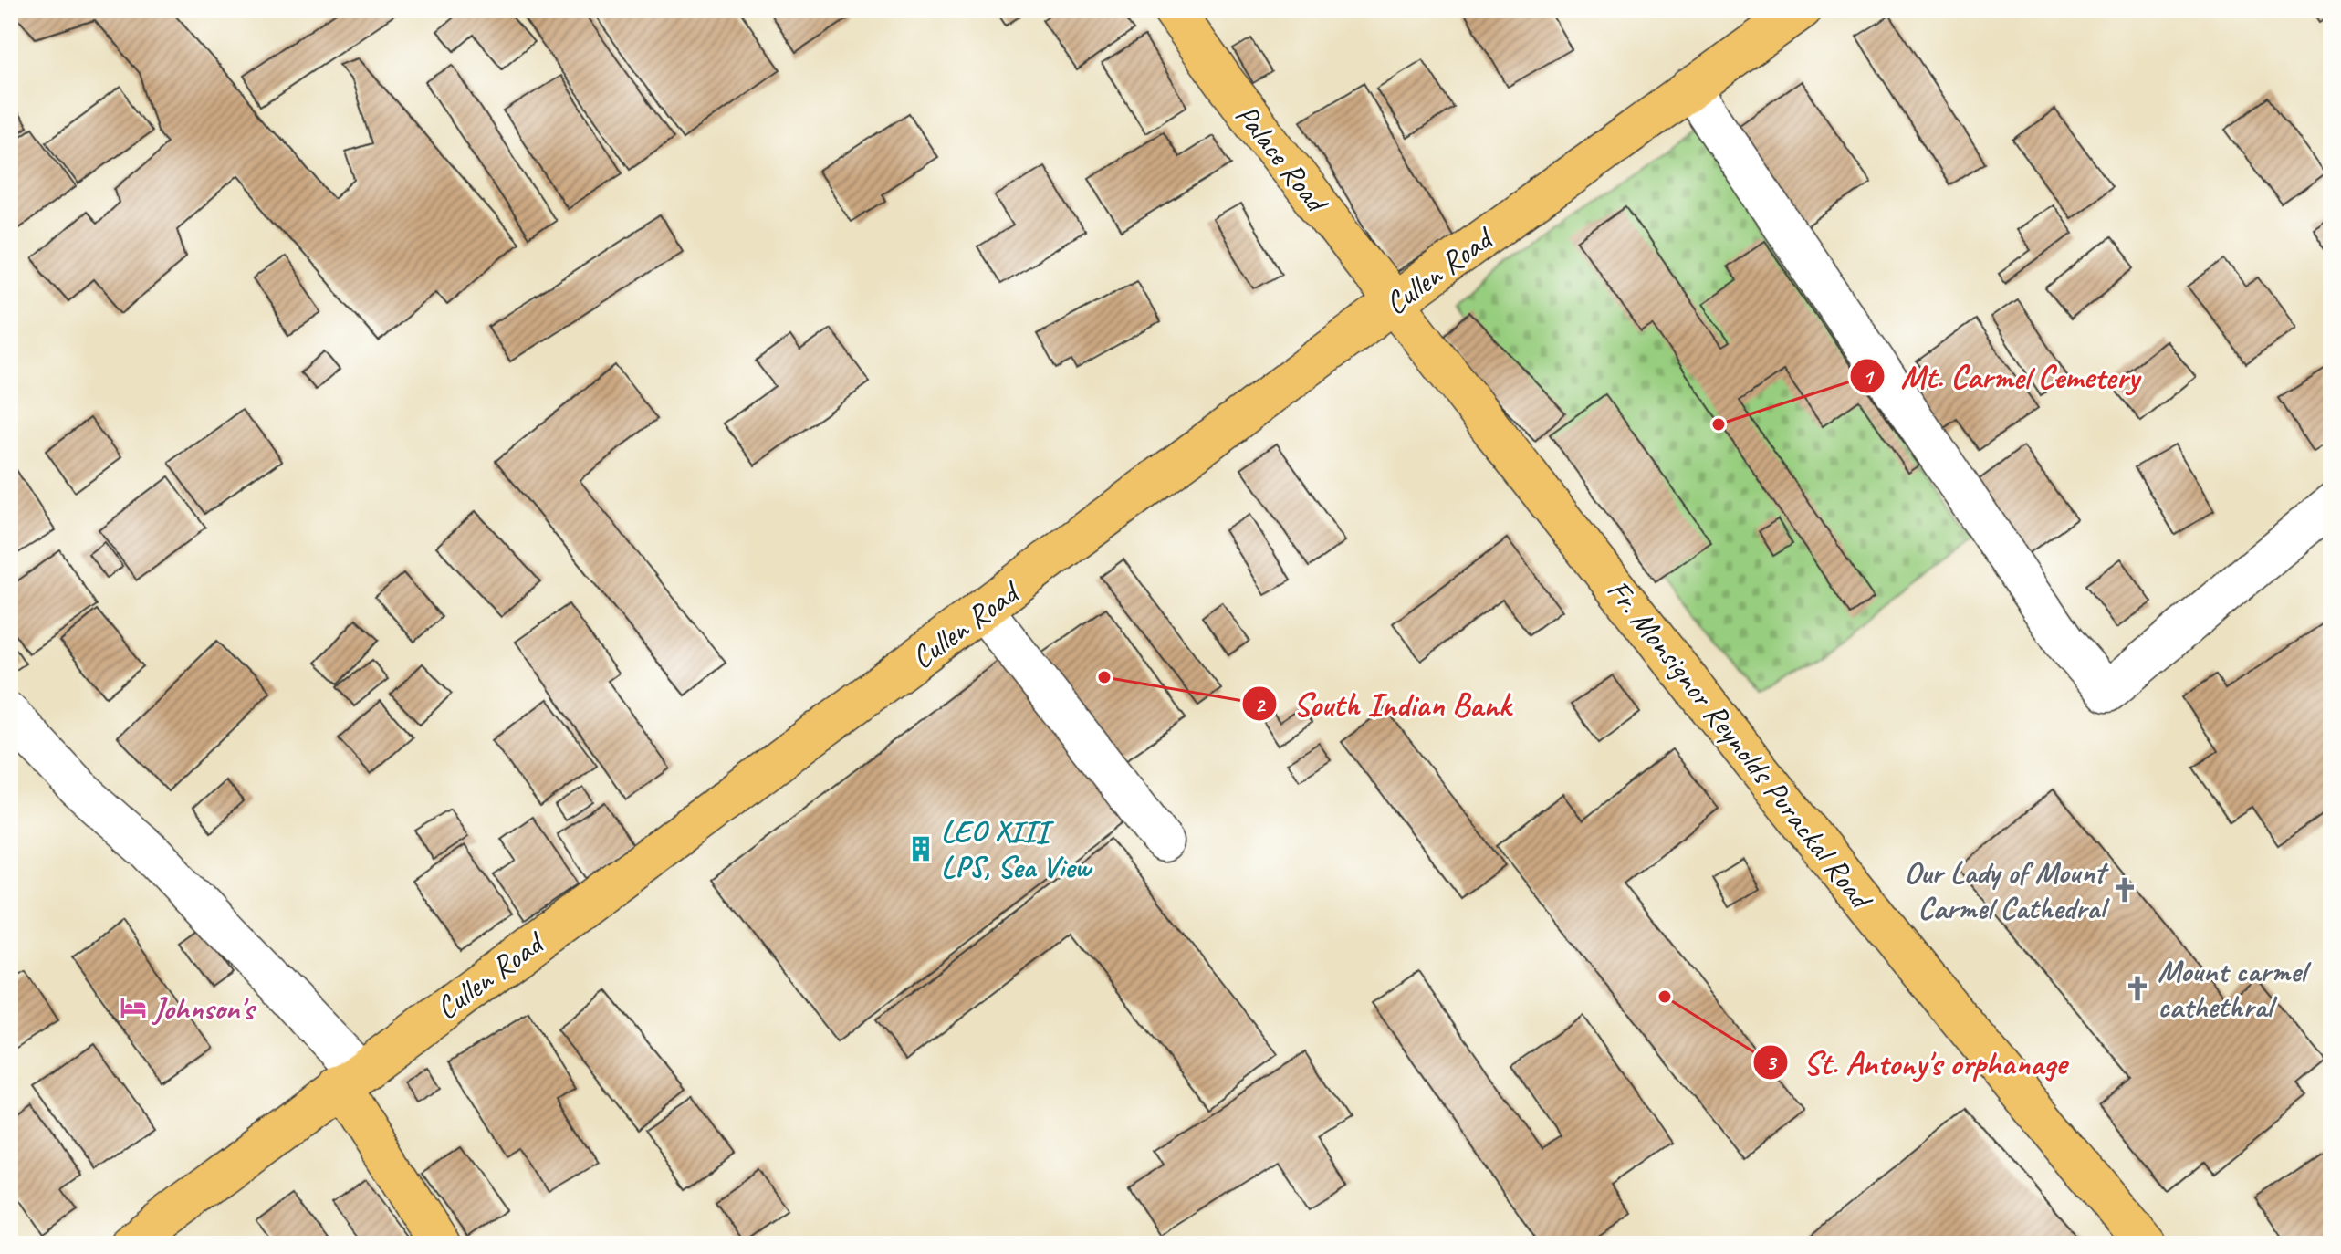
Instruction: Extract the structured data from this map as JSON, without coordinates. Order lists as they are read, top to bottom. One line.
{"streets":{"main road":["Palace Road","Cullen Road","Fr. Monsignor Reynolds Purackal Road"]},"crossings":[["Palace Road","Cullen Road"],["Palace Road","Fr. Monsignor Reynolds Purackal Road"],["Cullen Road","Fr. Monsignor Reynolds Purackal Road"]],"places":{"other":["Mt. Carmel Cemetery","South Indian Bank","St. Antony's orphanage"],"building":["LEO XIII LPS, Sea View"],"church":["Our Lady of Mount Carmel Cathedral","Mount carmel cathethral"],"hotel":["Johnson's"]}}
